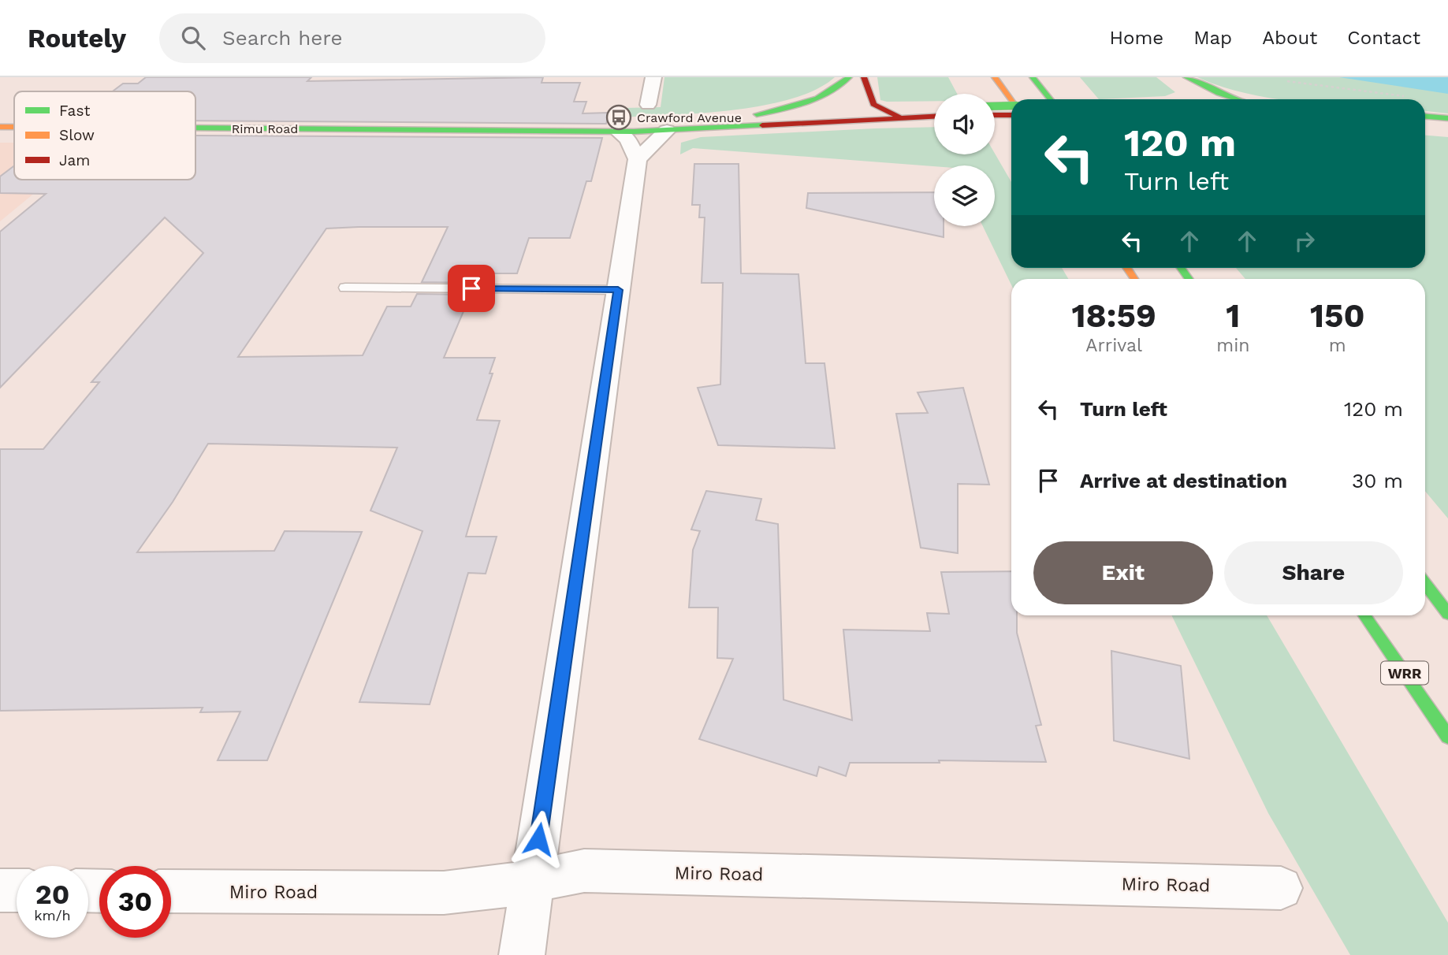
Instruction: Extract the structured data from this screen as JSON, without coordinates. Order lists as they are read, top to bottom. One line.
{"streets":{"main road":["Rimu Road","WRR"],"street":["Miro Road"]},"places":{"bus stop":["Crawford Avenue"]},"legend":["Fast","Slow","Jam"],"page":{"header":"Routely","search":"Search here","nav":["Home","Map","About","Contact"],"turn":["120 m","Turn left"],"eta":["18:59","Arrival","1","min","150","m"],"list":[{"name":"Turn left","value":"120 m"},{"name":"Arrive at destination","value":"30 m"}],"buttons":["Exit","Share"],"speed":"20 km/h","limit":"30"}}
